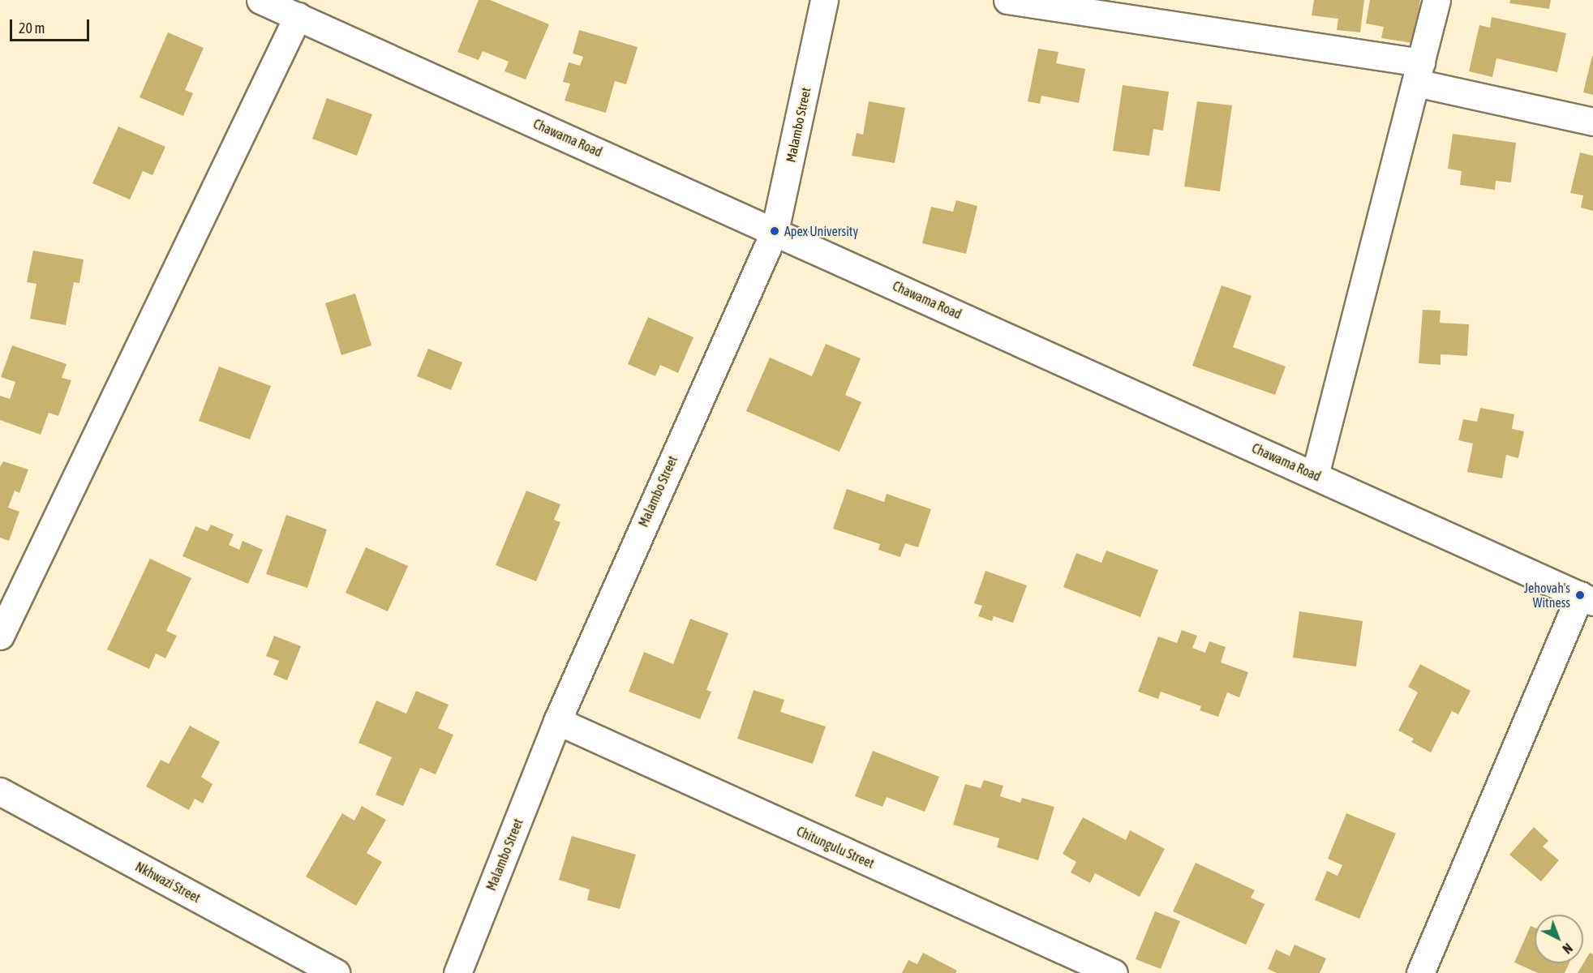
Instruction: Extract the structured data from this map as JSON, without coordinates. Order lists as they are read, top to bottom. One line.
{"streets":{"street":["Malambo Street","Chawama Road","Chitungulu Street","Nkhwazi Street"]},"crossings":[["Malambo Street","Chawama Road"],["Malambo Street","Chitungulu Street"]],"places":["Apex University","Jehovah's Witness"],"scale_bar":"20 m","north":"bottom right"}
